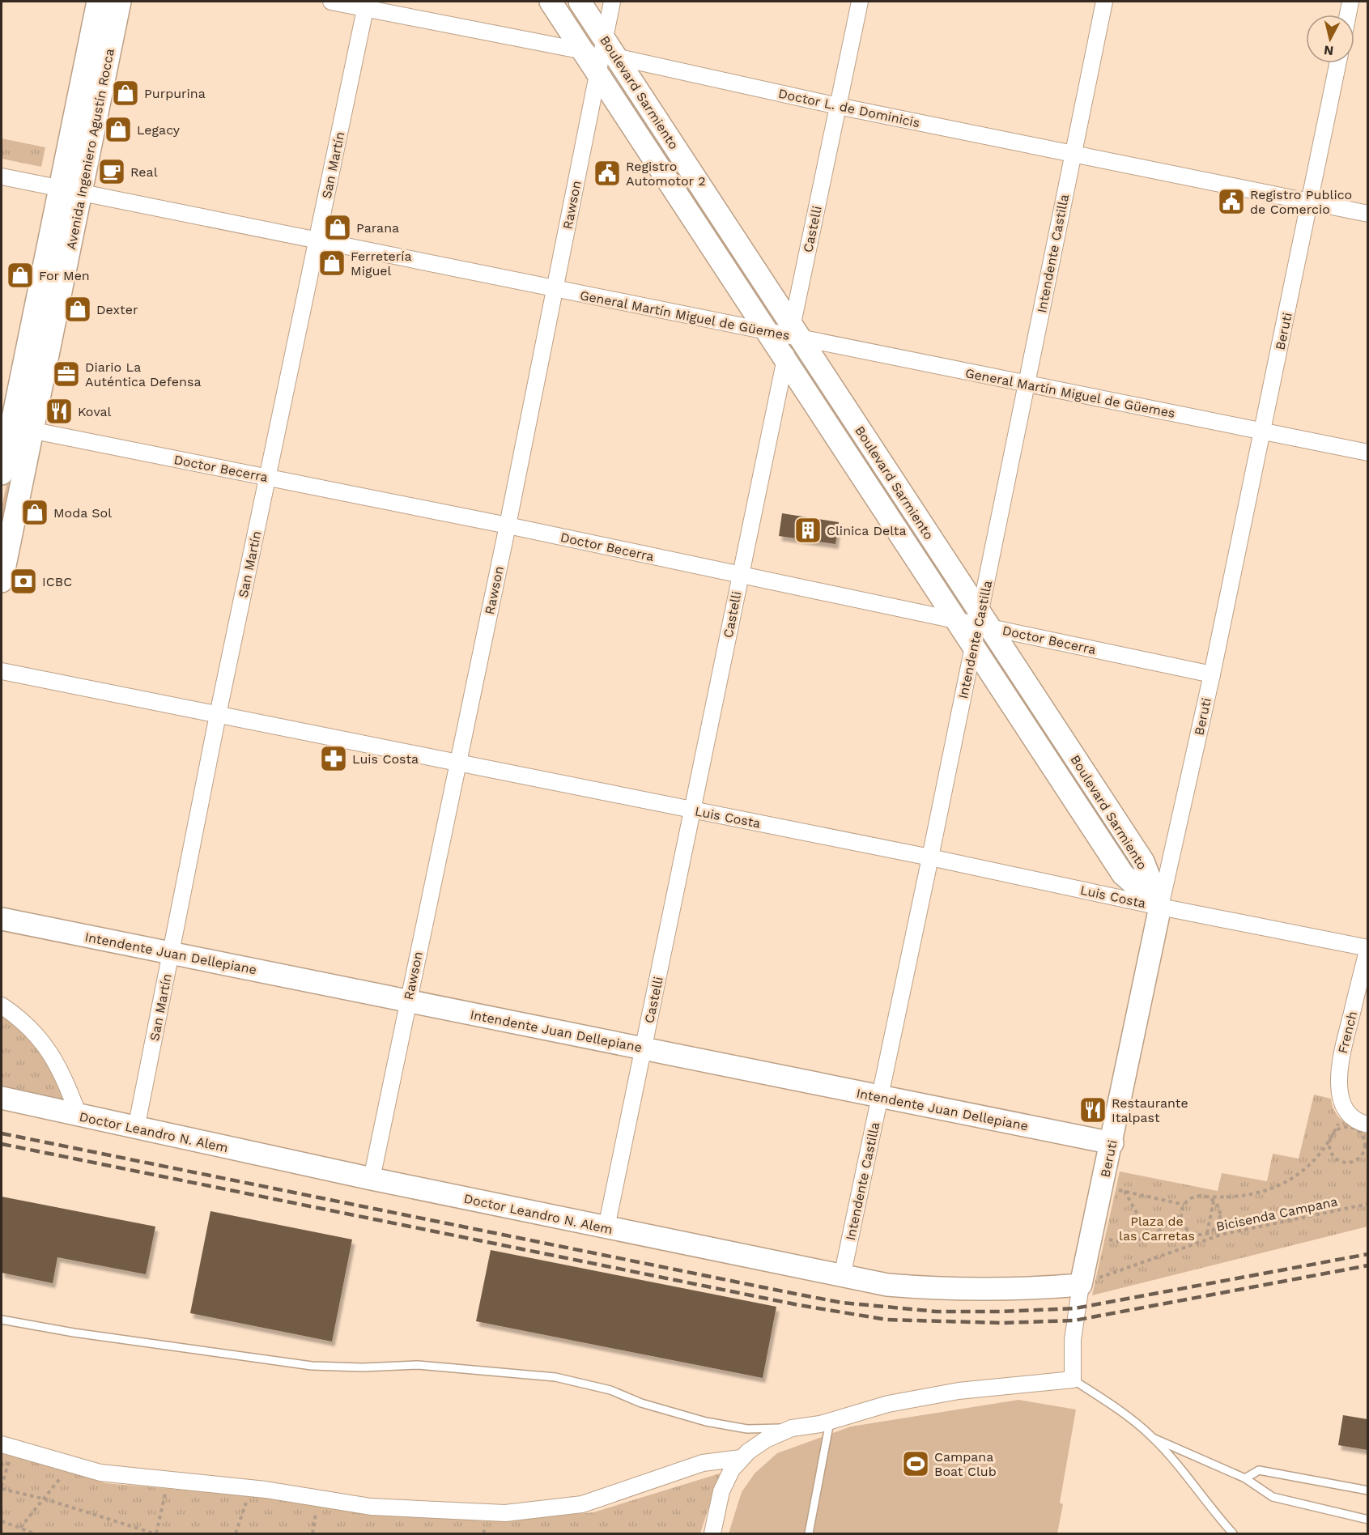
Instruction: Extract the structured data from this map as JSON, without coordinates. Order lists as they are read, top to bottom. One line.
{"streets":{"main road":["Boulevard Sarmiento","Avenida Ingeniero Agustín Rocca","Beruti","Intendente Juan Dellepiane","Doctor Leandro N. Alem"],"street":["Doctor L. de Dominicis","San Martín","Rawson","Castelli","Intendente Castilla","General Martín Miguel de Güemes","Doctor Becerra","Luis Costa","French"],"path":["Bicisenda Campana"]},"crossings":[["Boulevard Sarmiento","Doctor L. de Dominicis"],["Boulevard Sarmiento","Rawson"],["Boulevard Sarmiento","Castelli"],["Boulevard Sarmiento","Intendente Castilla"],["Boulevard Sarmiento","General Martín Miguel de Güemes"],["Boulevard Sarmiento","Beruti"],["Boulevard Sarmiento","Doctor Becerra"],["Boulevard Sarmiento","Luis Costa"],["Doctor L. de Dominicis","San Martín"],["Doctor L. de Dominicis","Rawson"],["Doctor L. de Dominicis","Castelli"],["Doctor L. de Dominicis","Intendente Castilla"],["Doctor L. de Dominicis","Beruti"],["Avenida Ingeniero Agustín Rocca","General Martín Miguel de Güemes"],["Avenida Ingeniero Agustín Rocca","Doctor Becerra"],["San Martín","General Martín Miguel de Güemes"],["San Martín","Doctor Becerra"],["San Martín","Luis Costa"],["San Martín","Intendente Juan Dellepiane"],["San Martín","Doctor Leandro N. Alem"],["Rawson","General Martín Miguel de Güemes"],["Rawson","Doctor Becerra"],["Rawson","Luis Costa"],["Rawson","Intendente Juan Dellepiane"],["Rawson","Doctor Leandro N. Alem"],["Castelli","General Martín Miguel de Güemes"],["Castelli","Doctor Becerra"],["Castelli","Luis Costa"],["Castelli","Intendente Juan Dellepiane"],["Castelli","Doctor Leandro N. Alem"],["Intendente Castilla","General Martín Miguel de Güemes"],["Intendente Castilla","Doctor Becerra"],["Intendente Castilla","Luis Costa"],["Intendente Castilla","Intendente Juan Dellepiane"],["Intendente Castilla","Doctor Leandro N. Alem"],["General Martín Miguel de Güemes","Beruti"],["Beruti","Doctor Becerra"],["Beruti","Luis Costa"],["Beruti","Intendente Juan Dellepiane"],["Beruti","Doctor Leandro N. Alem"],["Beruti","Bicisenda Campana"],["Luis Costa","French"],["Doctor Leandro N. Alem","Bicisenda Campana"]],"parks":["Plaza de las Carretas"],"places":{"shop":["Purpurina","Legacy","Parana","Ferretería Miguel","For Men","Dexter","Moda Sol"],"cafe":["Real"],"public building":["Registro Automotor 2","Registro Publico de Comercio"],"office":["Diario La Auténtica Defensa"],"restaurant":["Koval","Restaurante Italpast"],"building":["Clinica Delta"],"bank":["ICBC"],"pharmacy":["Luis Costa"],"sports":["Campana Boat Club"]},"north":"bottom"}
